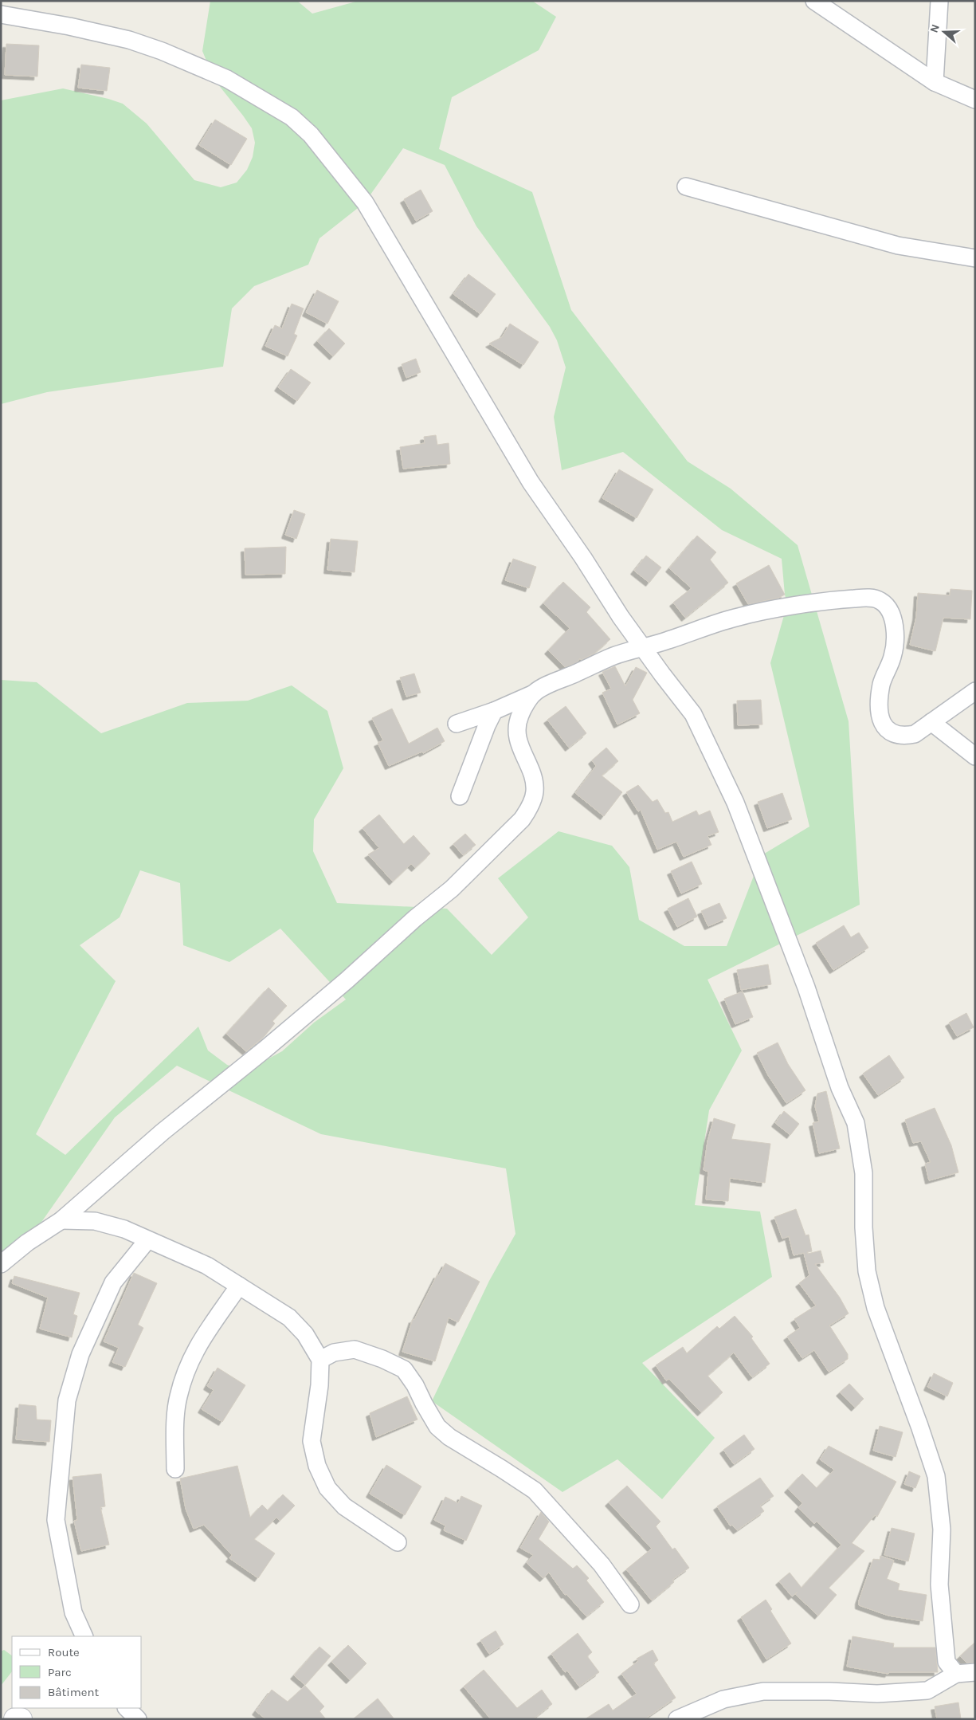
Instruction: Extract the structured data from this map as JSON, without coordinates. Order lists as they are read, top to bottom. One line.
{"legend":["Route","Parc","Bâtiment"],"north":"left"}
